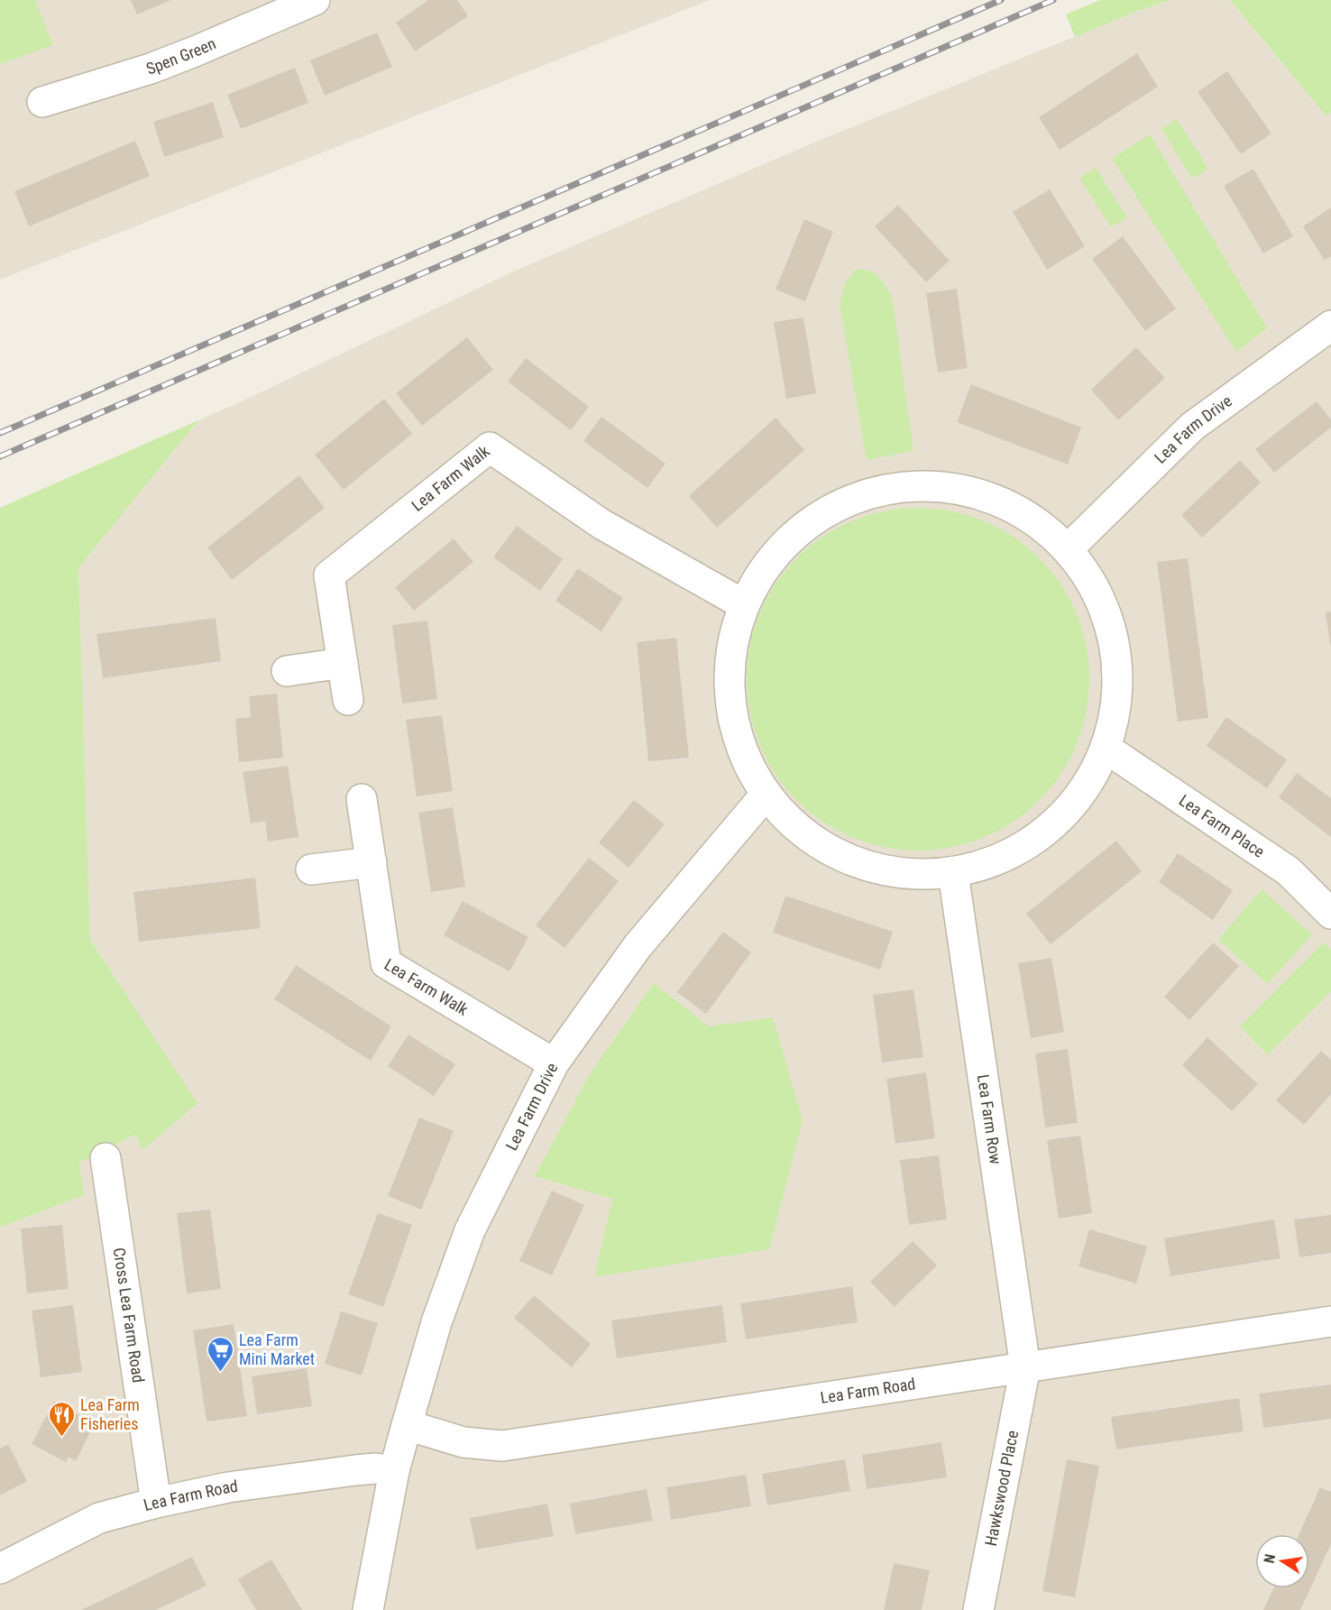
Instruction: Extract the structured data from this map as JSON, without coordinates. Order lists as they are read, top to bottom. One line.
{"streets":{"street":["Spen Green","Lea Farm Drive","Lea Farm Walk","Lea Farm Place","Lea Farm Row","Cross Lea Farm Road","Lea Farm Road","Hawkswood Place"]},"crossings":[["Lea Farm Drive","Lea Farm Walk"],["Lea Farm Drive","Lea Farm Road"],["Lea Farm Row","Lea Farm Road"],["Lea Farm Row","Hawkswood Place"],["Cross Lea Farm Road","Lea Farm Road"],["Lea Farm Road","Hawkswood Place"]],"places":{"supermarket":["Lea Farm Mini Market"],"restaurant":["Lea Farm Fisheries"]},"north":"left"}
